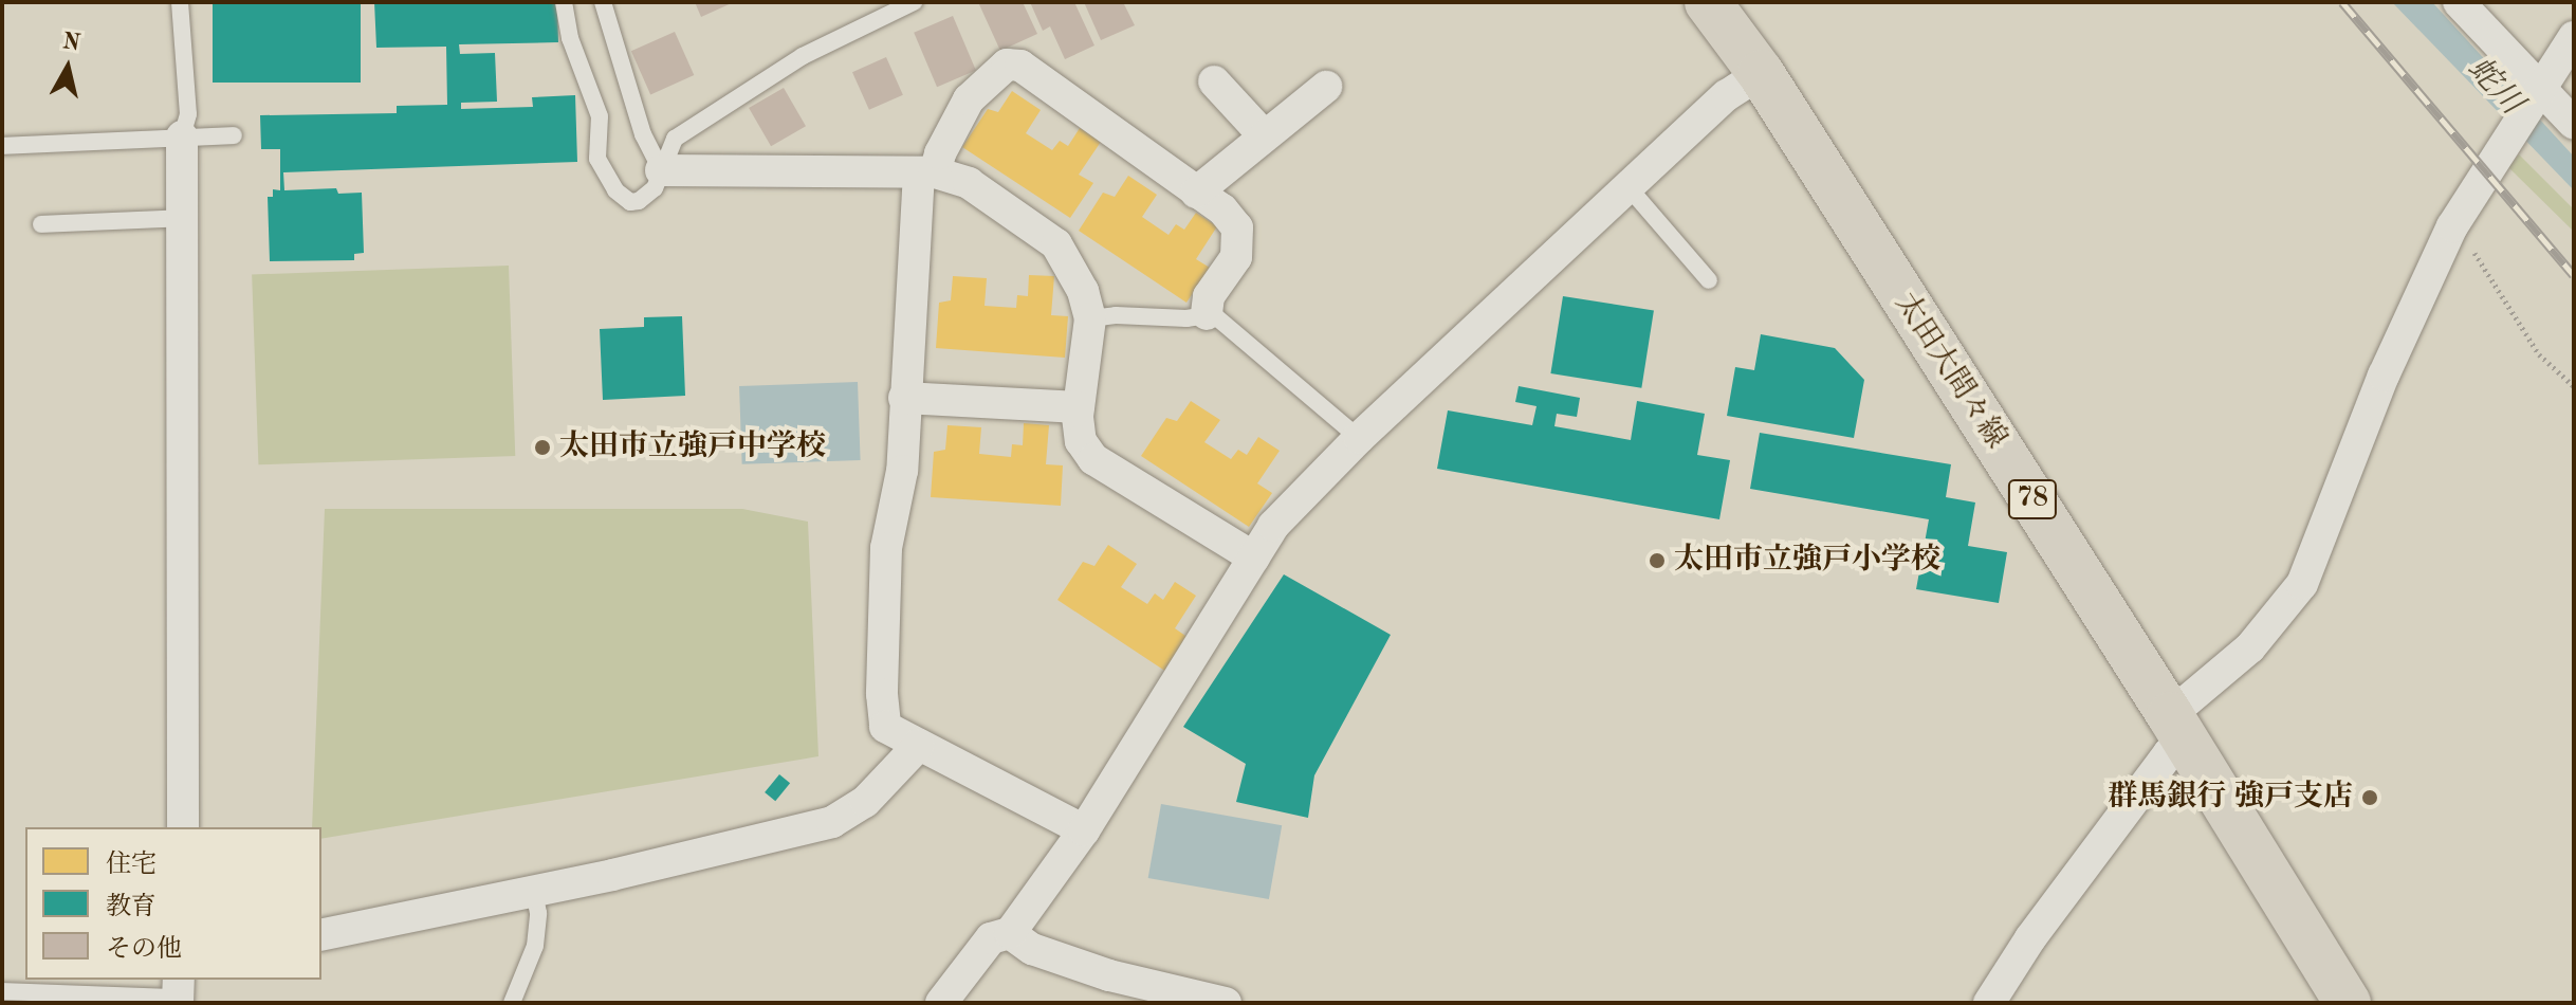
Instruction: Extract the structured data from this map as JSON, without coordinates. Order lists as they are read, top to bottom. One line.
{"streets":{"main road":["太田大間々線","78"]},"water":["蛇川"],"places":["太田市立強戸中学校","太田市立強戸小学校","群馬銀行 強戸支店"],"legend":["住宅","教育","その他"],"north":"top"}
